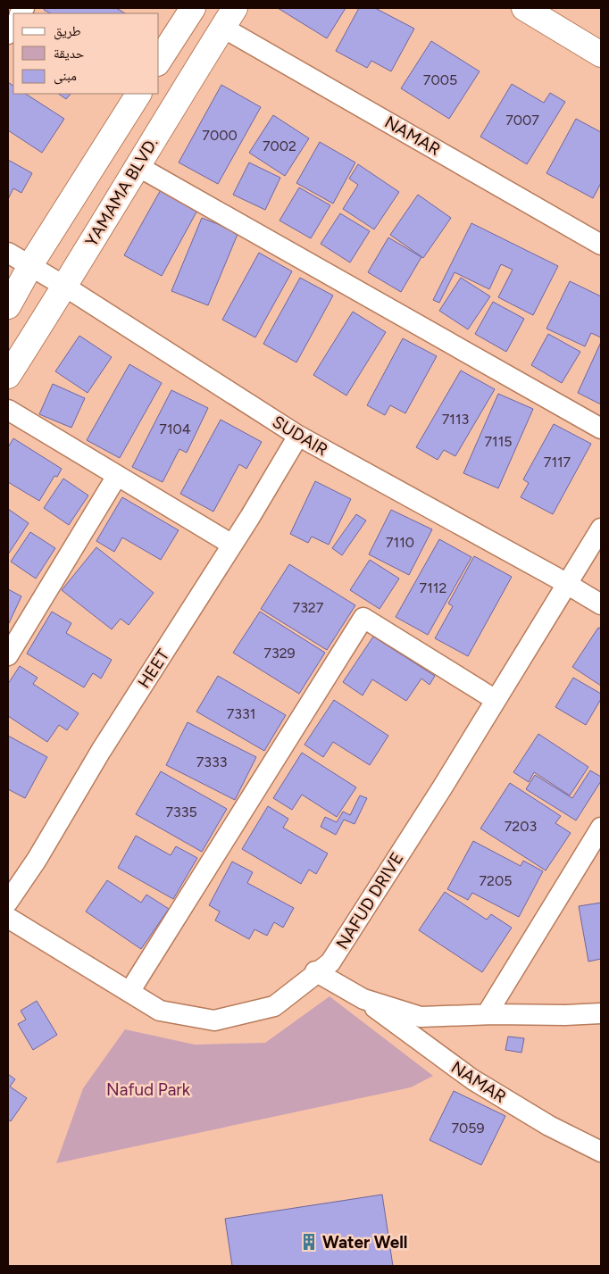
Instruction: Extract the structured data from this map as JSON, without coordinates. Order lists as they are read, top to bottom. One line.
{"streets":{"main road":["YAMAMA BLVD."],"street":["NAMAR","SUDAIR","HEET","NAFUD DRIVE"]},"crossings":[["NAMAR","YAMAMA BLVD."],["NAMAR","NAFUD DRIVE"],["YAMAMA BLVD.","SUDAIR"],["SUDAIR","HEET"],["SUDAIR","NAFUD DRIVE"]],"parks":["Nafud Park"],"places":{"building":["Water Well"]},"house_numbers":["7005","7007","7000","7002","7113","7104","7115","7117","7110","7112","7327","7329","7331","7333","7335","7203","7205","7059"],"legend":["طريق","حديقة","مبنى"]}
